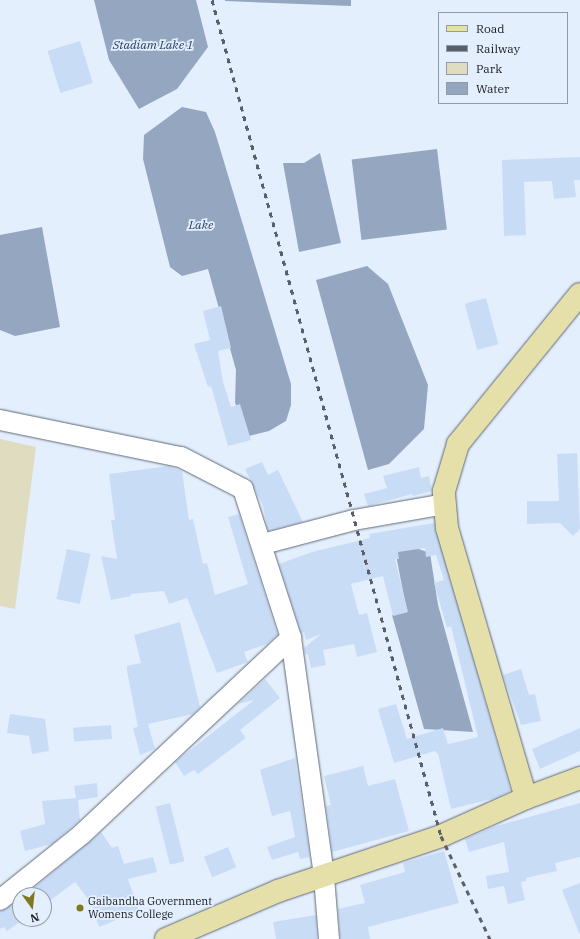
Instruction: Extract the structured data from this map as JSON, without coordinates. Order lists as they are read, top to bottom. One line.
{"water":["Stadiam Lake 1","Lake"],"places":["Gaibandha Government Womens College"],"legend":["Road","Railway","Park","Water"],"north":"bottom"}
